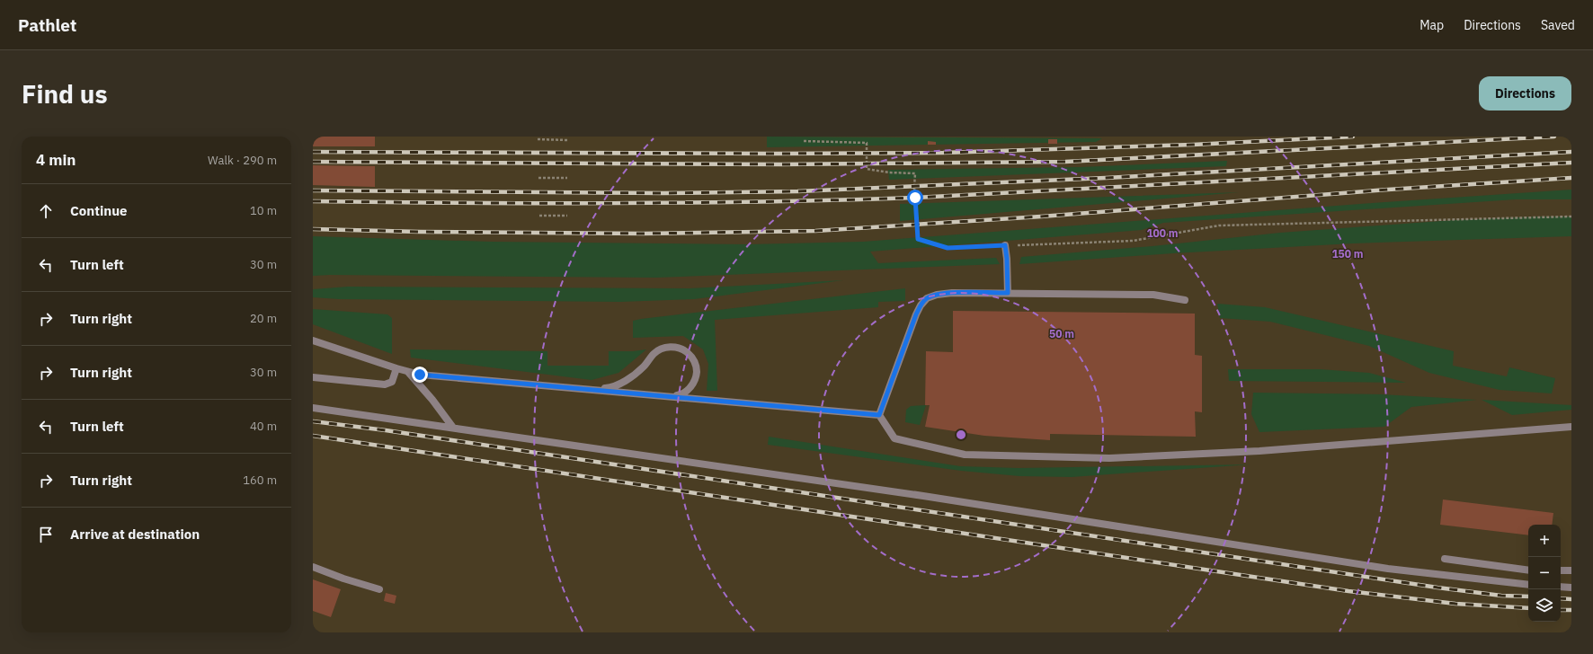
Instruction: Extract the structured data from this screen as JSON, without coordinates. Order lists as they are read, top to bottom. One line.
{"page":{"header":"Pathlet","nav":["Map","Directions","Saved"],"buttons":"Directions","title":"Find us","heading":["4 min","Walk · 290 m"],"list":[["Continue","10 m"],["Turn left","30 m"],["Turn right","20 m"],["Turn right","30 m"],["Turn left","40 m"],["Turn right","160 m"],"Arrive at destination"],"map_buttons":["+","−"]},"rings":["100 m","150 m","50 m"]}
